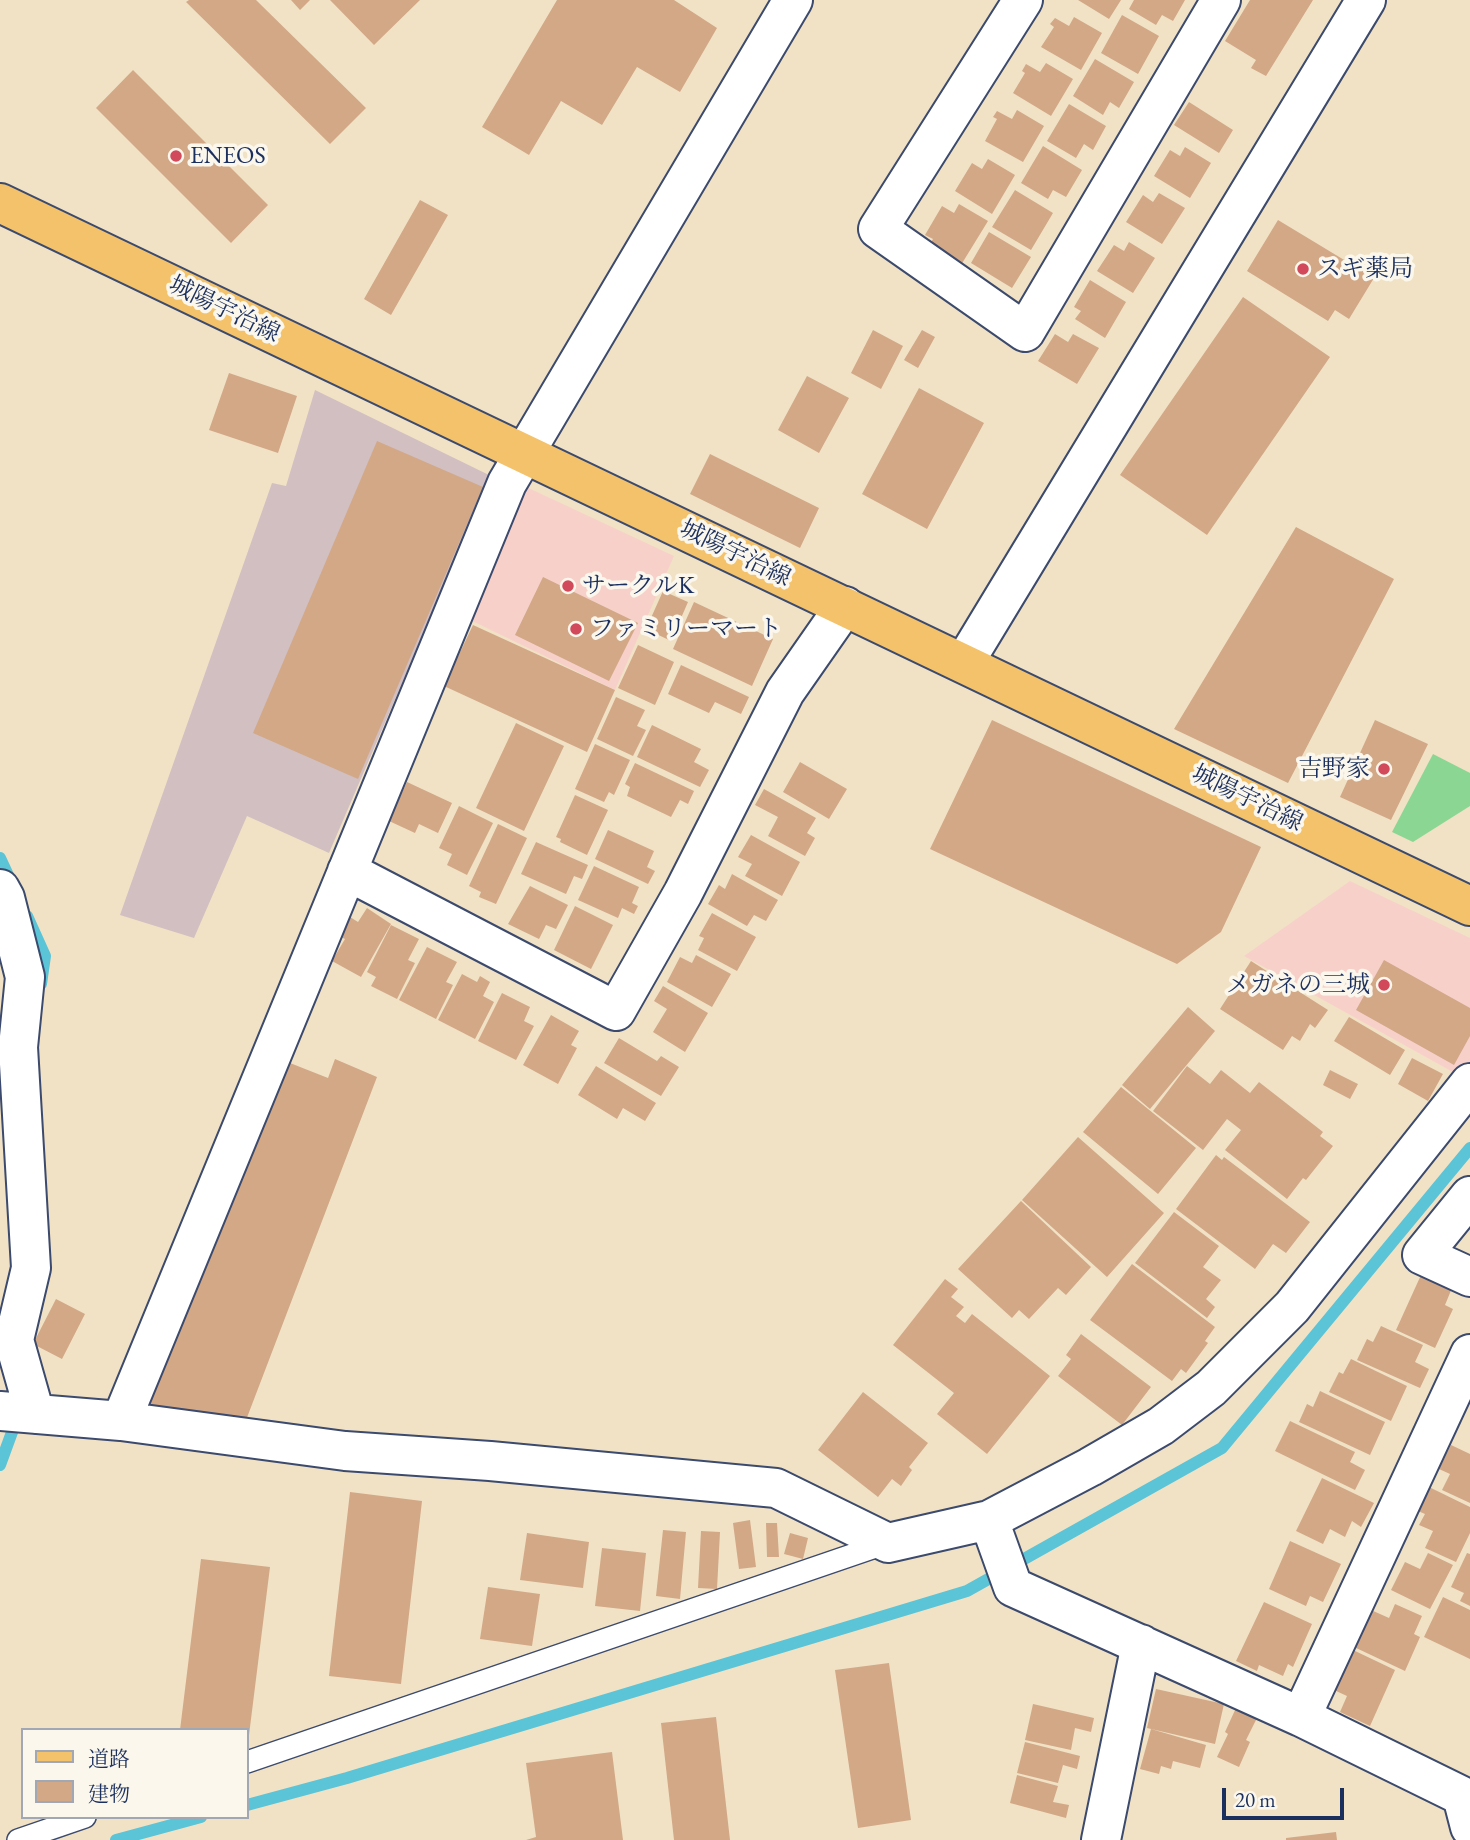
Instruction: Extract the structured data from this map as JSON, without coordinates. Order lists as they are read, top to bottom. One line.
{"streets":{"main road":["城陽宇治線"]},"places":["ENEOS","スギ薬局","サークルK","ファミリーマート","吉野家","メガネの三城"],"legend":["道路","建物"],"scale_bar":"20 m"}
